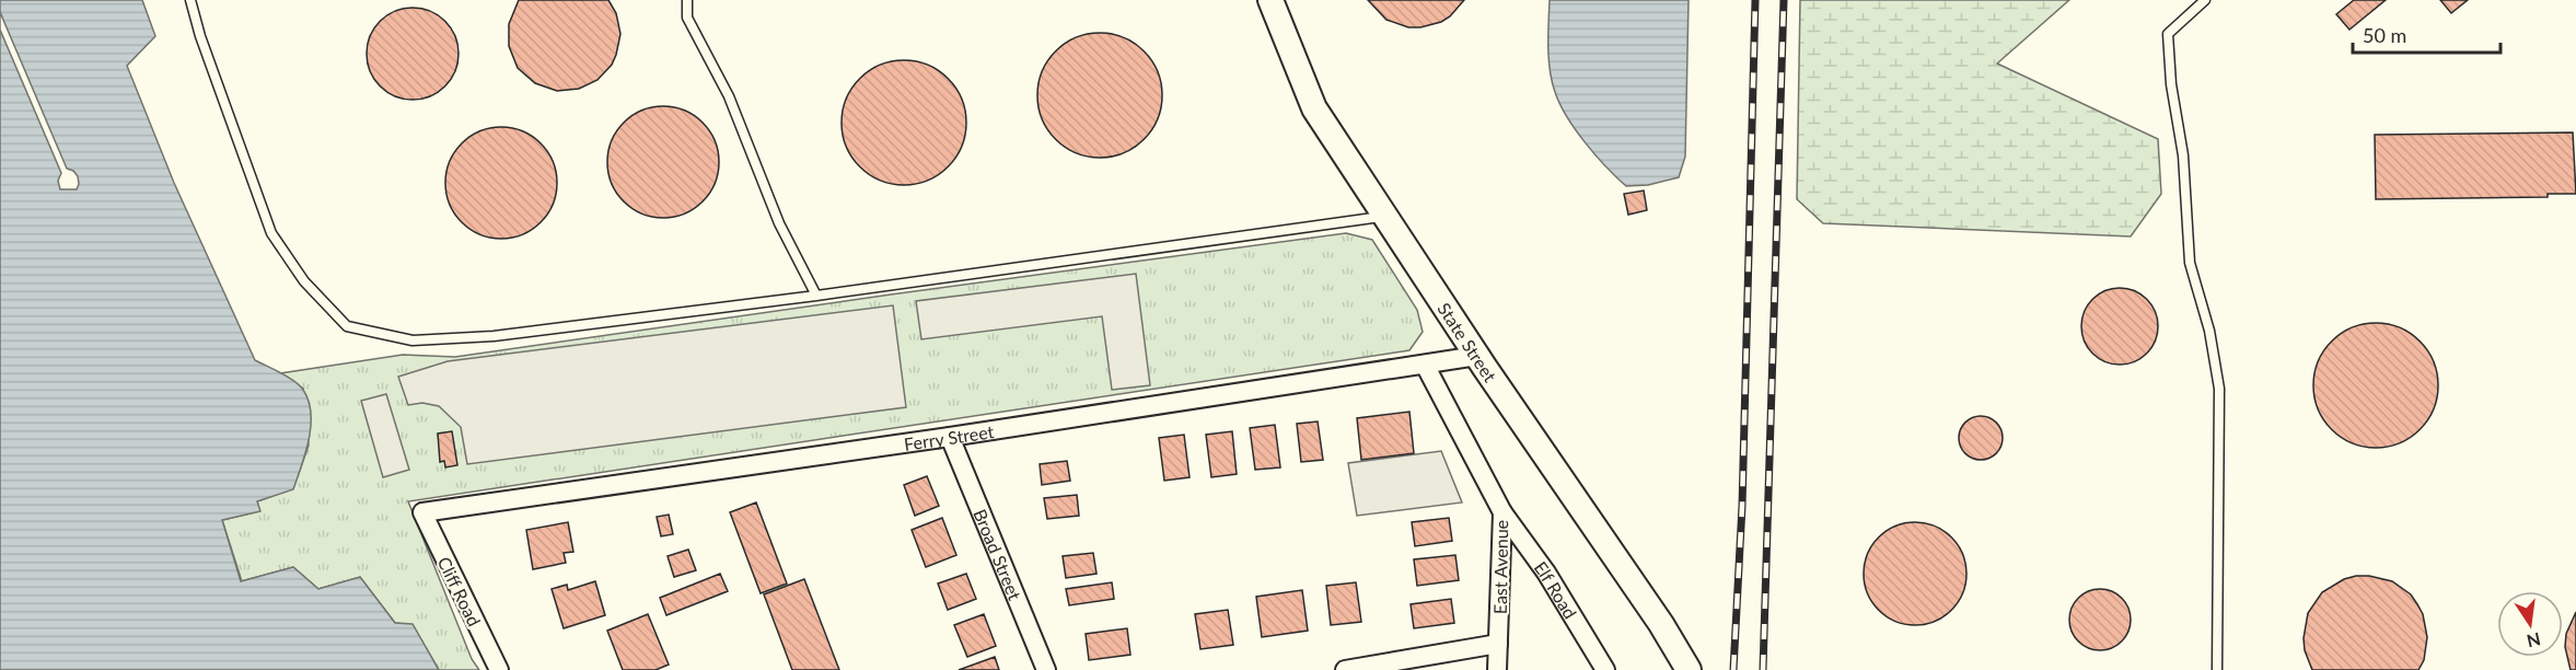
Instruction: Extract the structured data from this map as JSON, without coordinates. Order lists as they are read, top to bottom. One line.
{"streets":{"street":["State Street","Ferry Street","Broad Street","East Avenue","Elf Road","Cliff Road"]},"crossings":[["State Street","Ferry Street"],["Ferry Street","Broad Street"],["Ferry Street","East Avenue"],["Ferry Street","Cliff Road"],["East Avenue","Elf Road"]],"scale_bar":"50 m","north":"bottom"}
